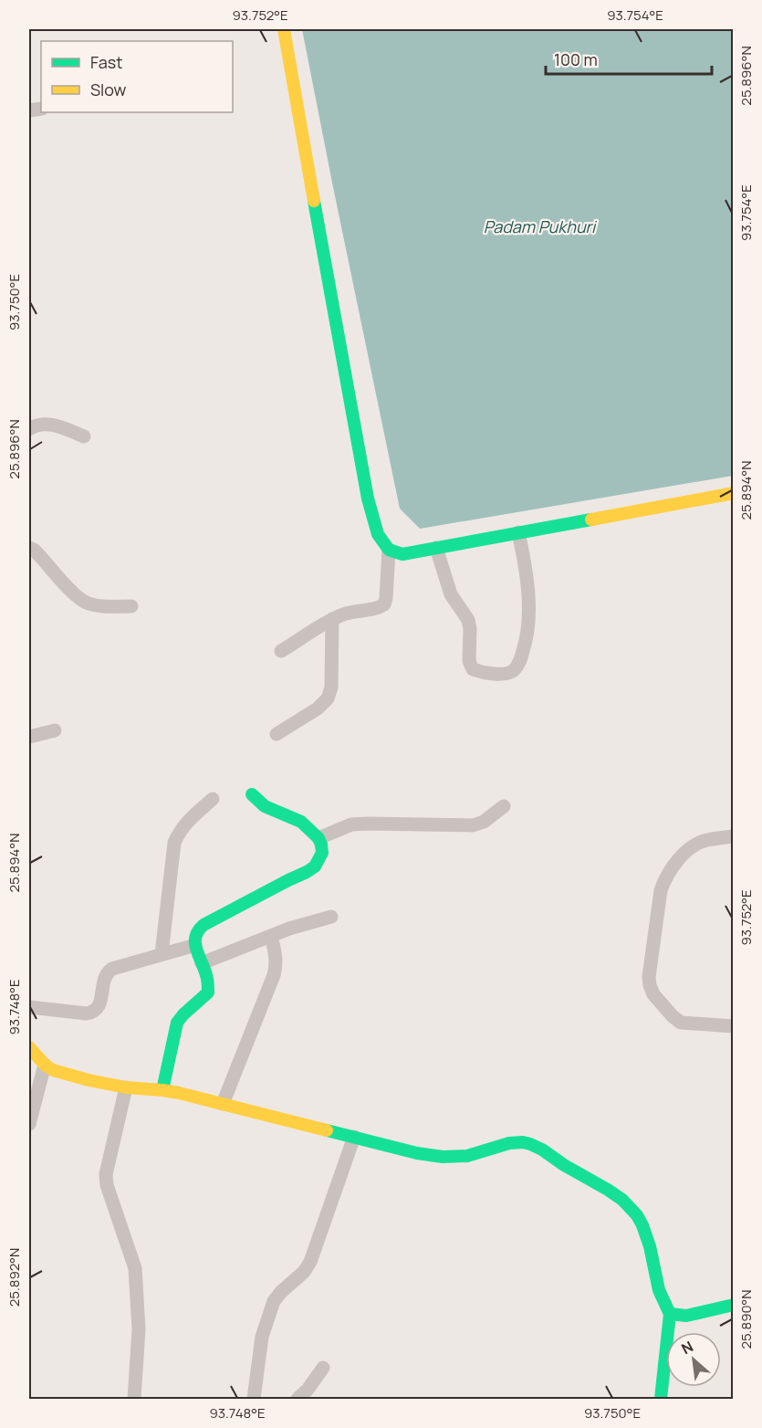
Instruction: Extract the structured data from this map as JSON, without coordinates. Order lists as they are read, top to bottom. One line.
{"water":["Padam Pukhuri"],"legend":["Fast","Slow"],"scale_bar":"100 m","north":"top left","coordinates":["93.752°E","93.754°E","25.896°N","93.750°E","25.894°N","93.748°E","25.892°N","25.890°N"]}
